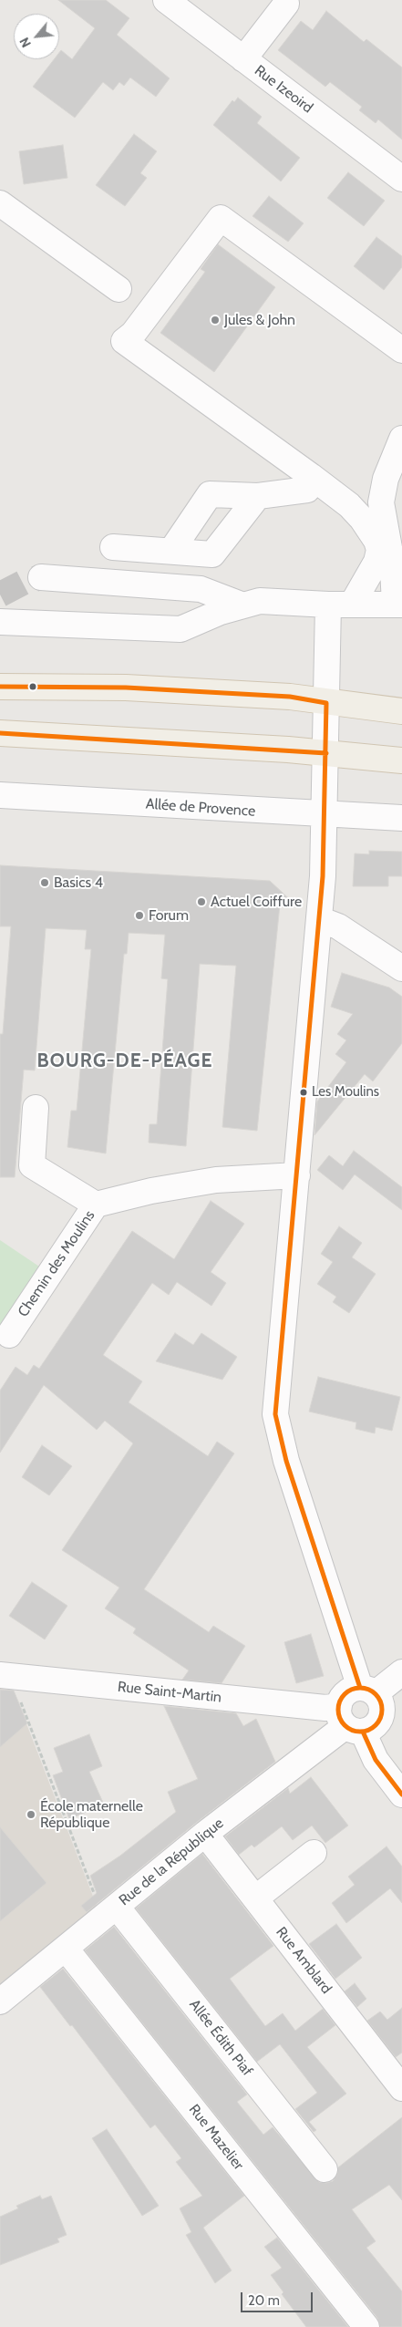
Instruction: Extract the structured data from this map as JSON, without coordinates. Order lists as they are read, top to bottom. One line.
{"streets":{"street":["Rue Izeoird","Allée de Provence","Chemin des Moulins","Rue Saint-Martin","Rue de la République","Rue Amblard","Allée Édith Piaf","Rue Mazelier"]},"crossings":[["Rue Saint-Martin","Rue de la République"],["Rue de la République","Rue Amblard"],["Rue de la République","Allée Édith Piaf"],["Rue de la République","Rue Mazelier"]],"districts":["BOURG-DE-PÉAGE"],"places":["Jules & John","Basics 4","Actuel Coiffure","Forum","Les Moulins","École maternelle République"],"scale_bar":"20 m","north":"bottom left"}
